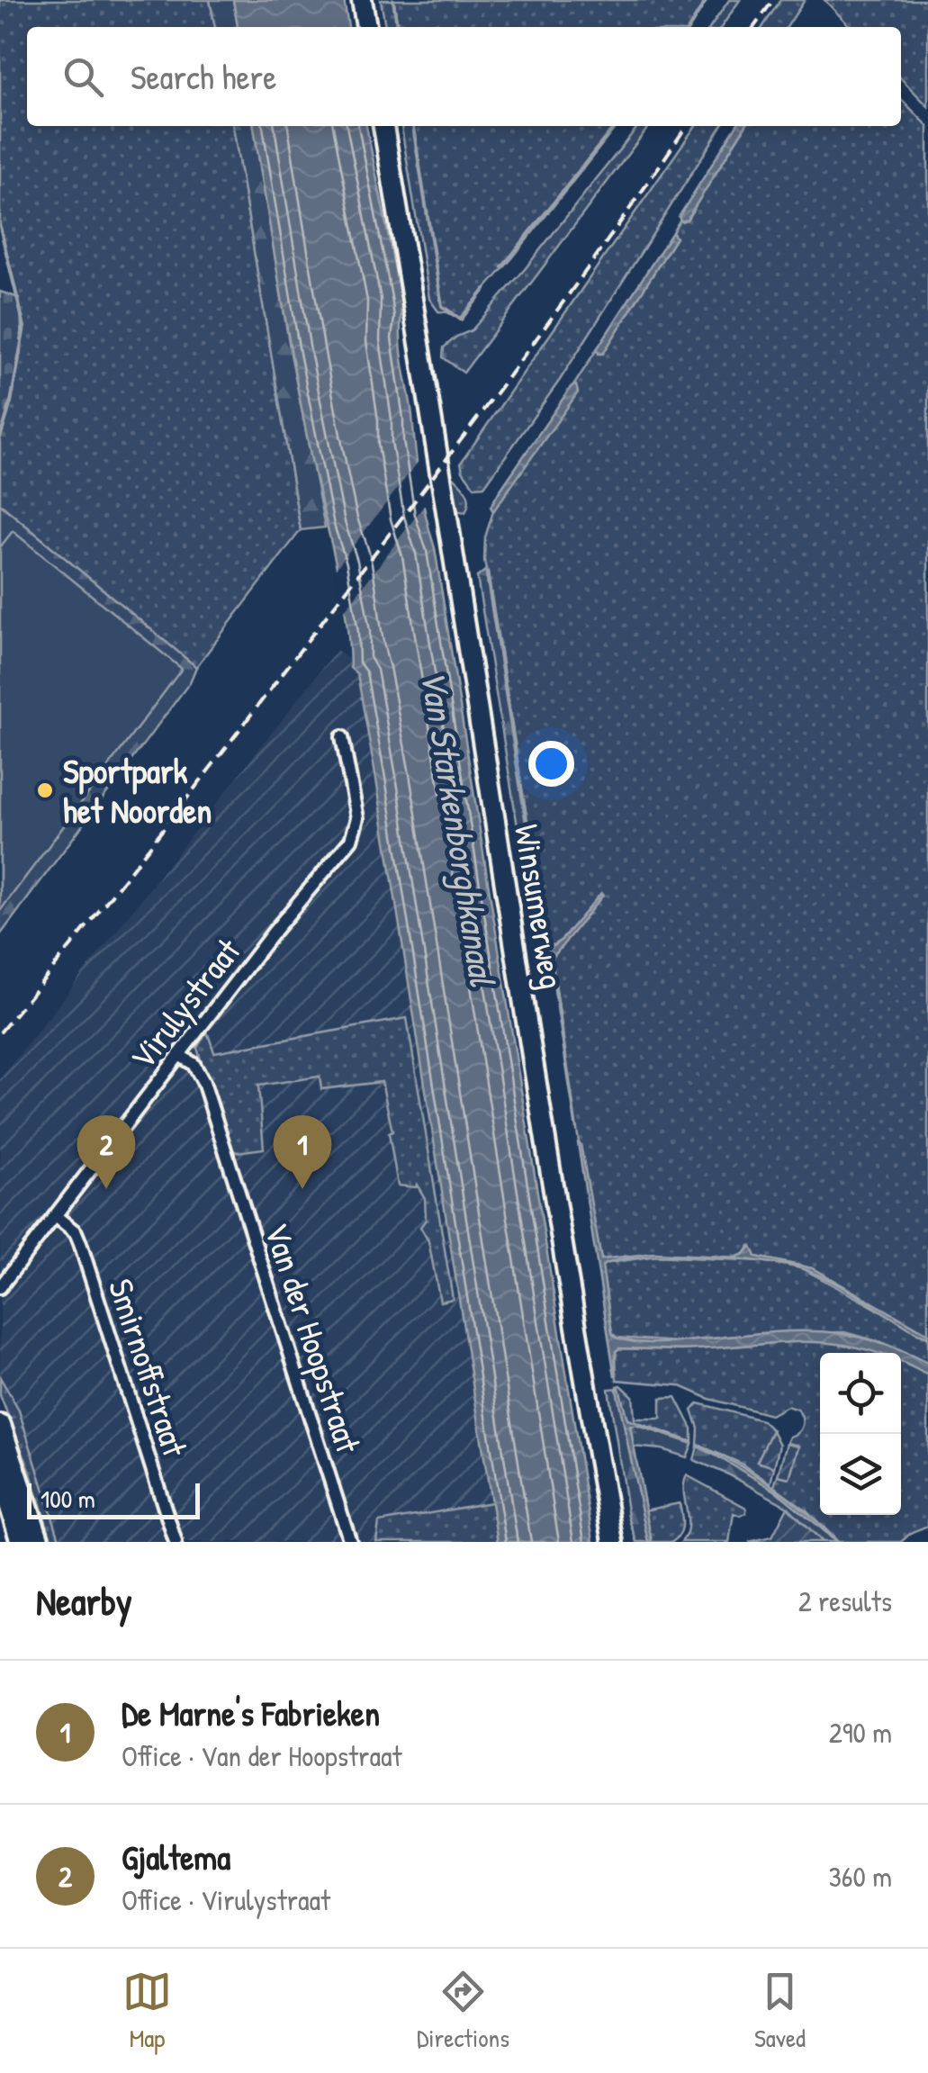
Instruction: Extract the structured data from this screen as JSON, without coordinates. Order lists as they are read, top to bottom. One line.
{"streets":{"main road":["Winsumerweg"],"street":["Virulystraat","Van der Hoopstraat","Smirnoffstraat"]},"crossings":[["Virulystraat","Van der Hoopstraat"],["Virulystraat","Smirnoffstraat"]],"water":["Van Starkenborghkanaal"],"places":["Sportpark het Noorden"],"scale_bar":"100 m","page":{"search":"Search here","pins":["1","2"],"scale":"100 m","heading":["Nearby","2 results"],"list":[{"mark":"1","name":"De Marne's Fabrieken","note":"Office · Van der Hoopstraat","value":"290 m"},{"mark":"2","name":"Gjaltema","note":"Office · Virulystraat","value":"360 m"}],"nav":["Map","Directions","Saved"]}}
